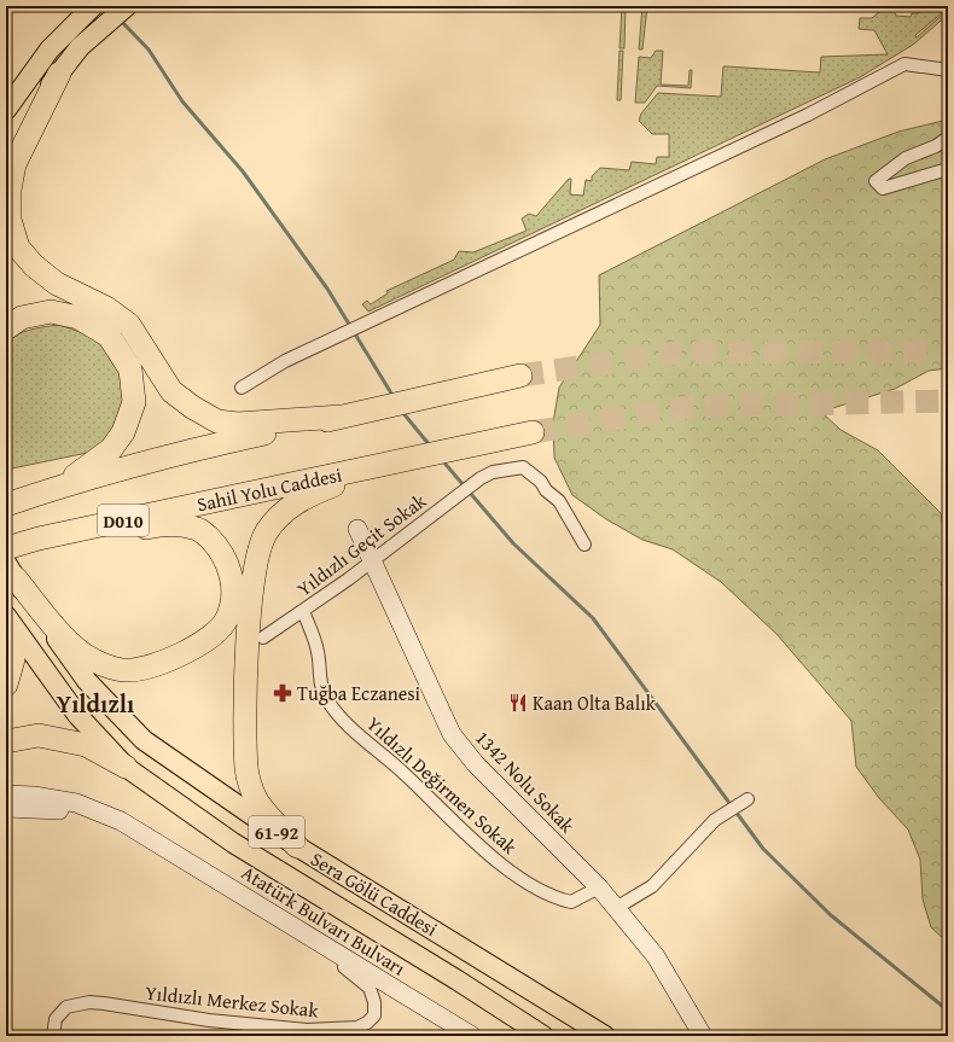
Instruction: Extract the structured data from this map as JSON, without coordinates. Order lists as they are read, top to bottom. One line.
{"streets":{"highway":["Sahil Yolu Caddesi","D010"],"main road":["61-92","Sera Gölü Caddesi"],"street":["Yıldızlı Geçit Sokak","1342 Nolu Sokak","Yıldızlı Değirmen Sokak","Atatürk Bulvarı Bulvarı","Yıldızlı Merkez Sokak"]},"crossings":[["Yıldızlı Geçit Sokak","1342 Nolu Sokak"],["Yıldızlı Geçit Sokak","Yıldızlı Değirmen Sokak"],["1342 Nolu Sokak","Yıldızlı Değirmen Sokak"],["Atatürk Bulvarı Bulvarı","Yıldızlı Merkez Sokak"]],"districts":["Yıldızlı"],"places":{"pharmacy":["Tuğba Eczanesi"],"restaurant":["Kaan Olta Balık"]}}
